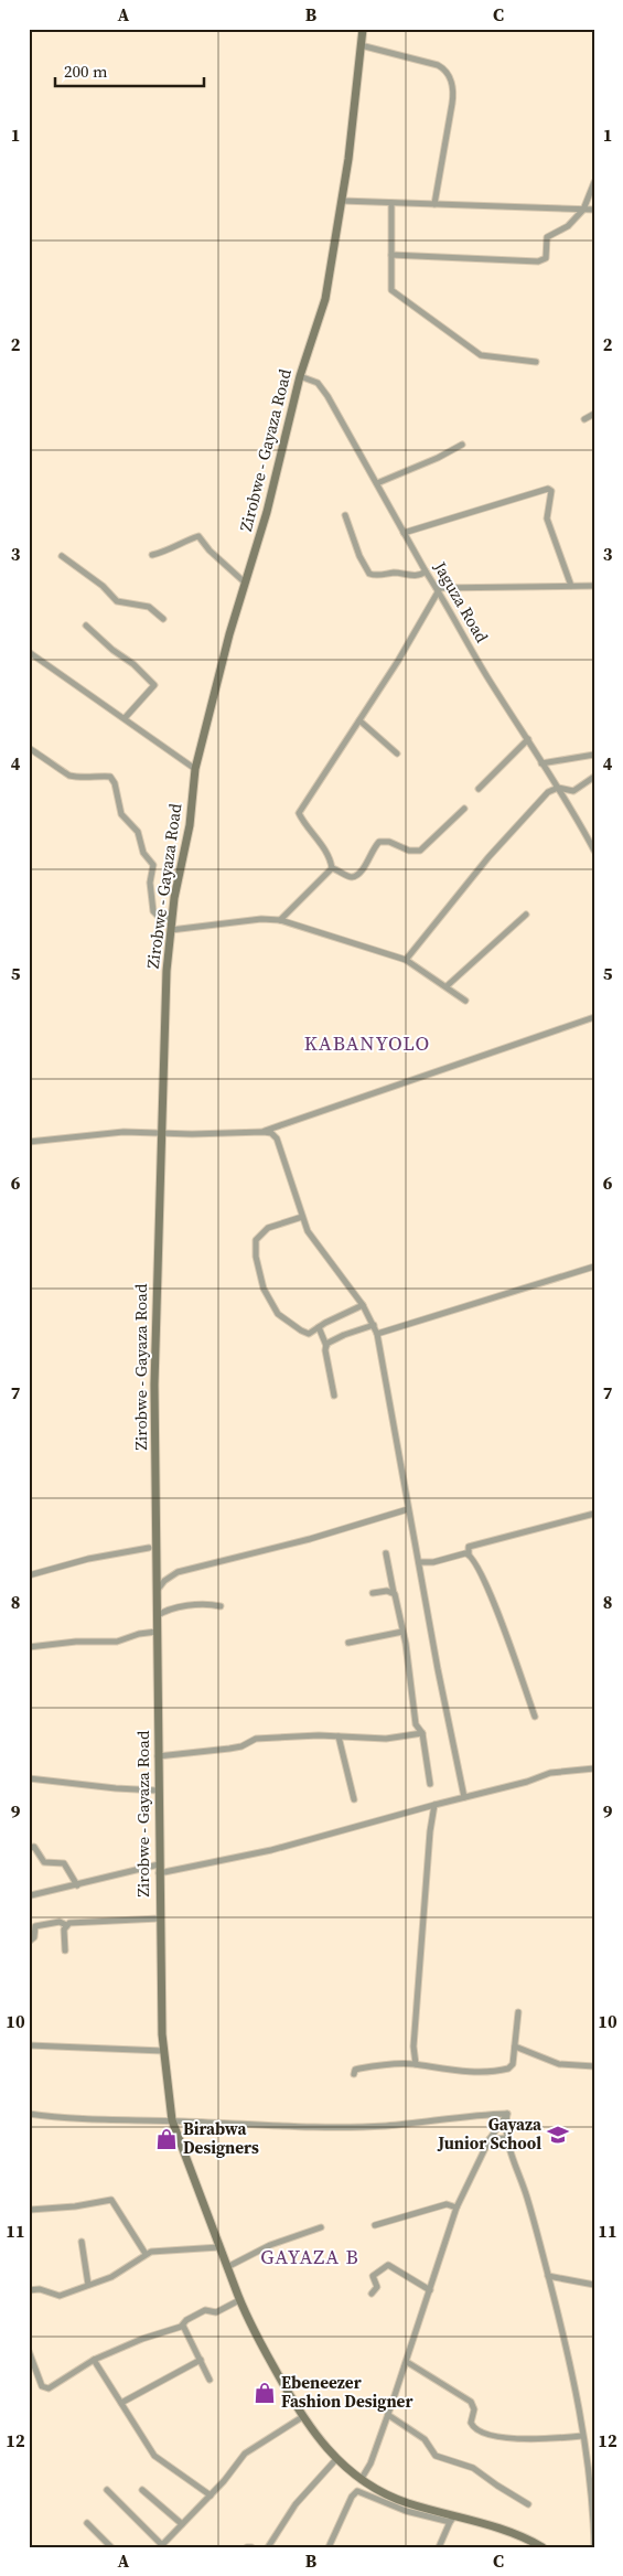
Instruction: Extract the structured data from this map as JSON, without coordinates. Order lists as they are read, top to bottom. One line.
{"streets":{"street":["Zirobwe - Gayaza Road","Jaguza Road"]},"crossings":[["Zirobwe - Gayaza Road","Jaguza Road"]],"districts":["KABANYOLO","GAYAZA B"],"places":{"school or university":["Gayaza Junior School"],"shop":["Birabwa Designers","Ebeneezer Fashion Designer"]},"scale_bar":"200 m","grid":{"columns":["A","B","C"],"rows":["1","2","3","4","5","6","7","8","9","10","11","12"]}}
